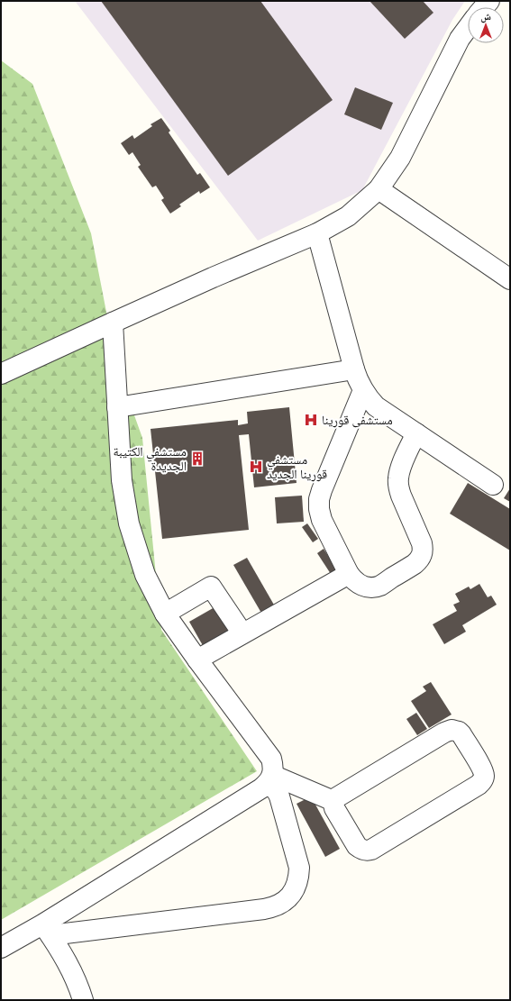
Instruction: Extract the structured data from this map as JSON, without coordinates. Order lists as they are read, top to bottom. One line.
{"places":{"hospital":["مستشفى قورينا","مستشفي قورينا الجديد"],"building":["مستشفي الكتيبة الجديدة"]},"north":"top"}
